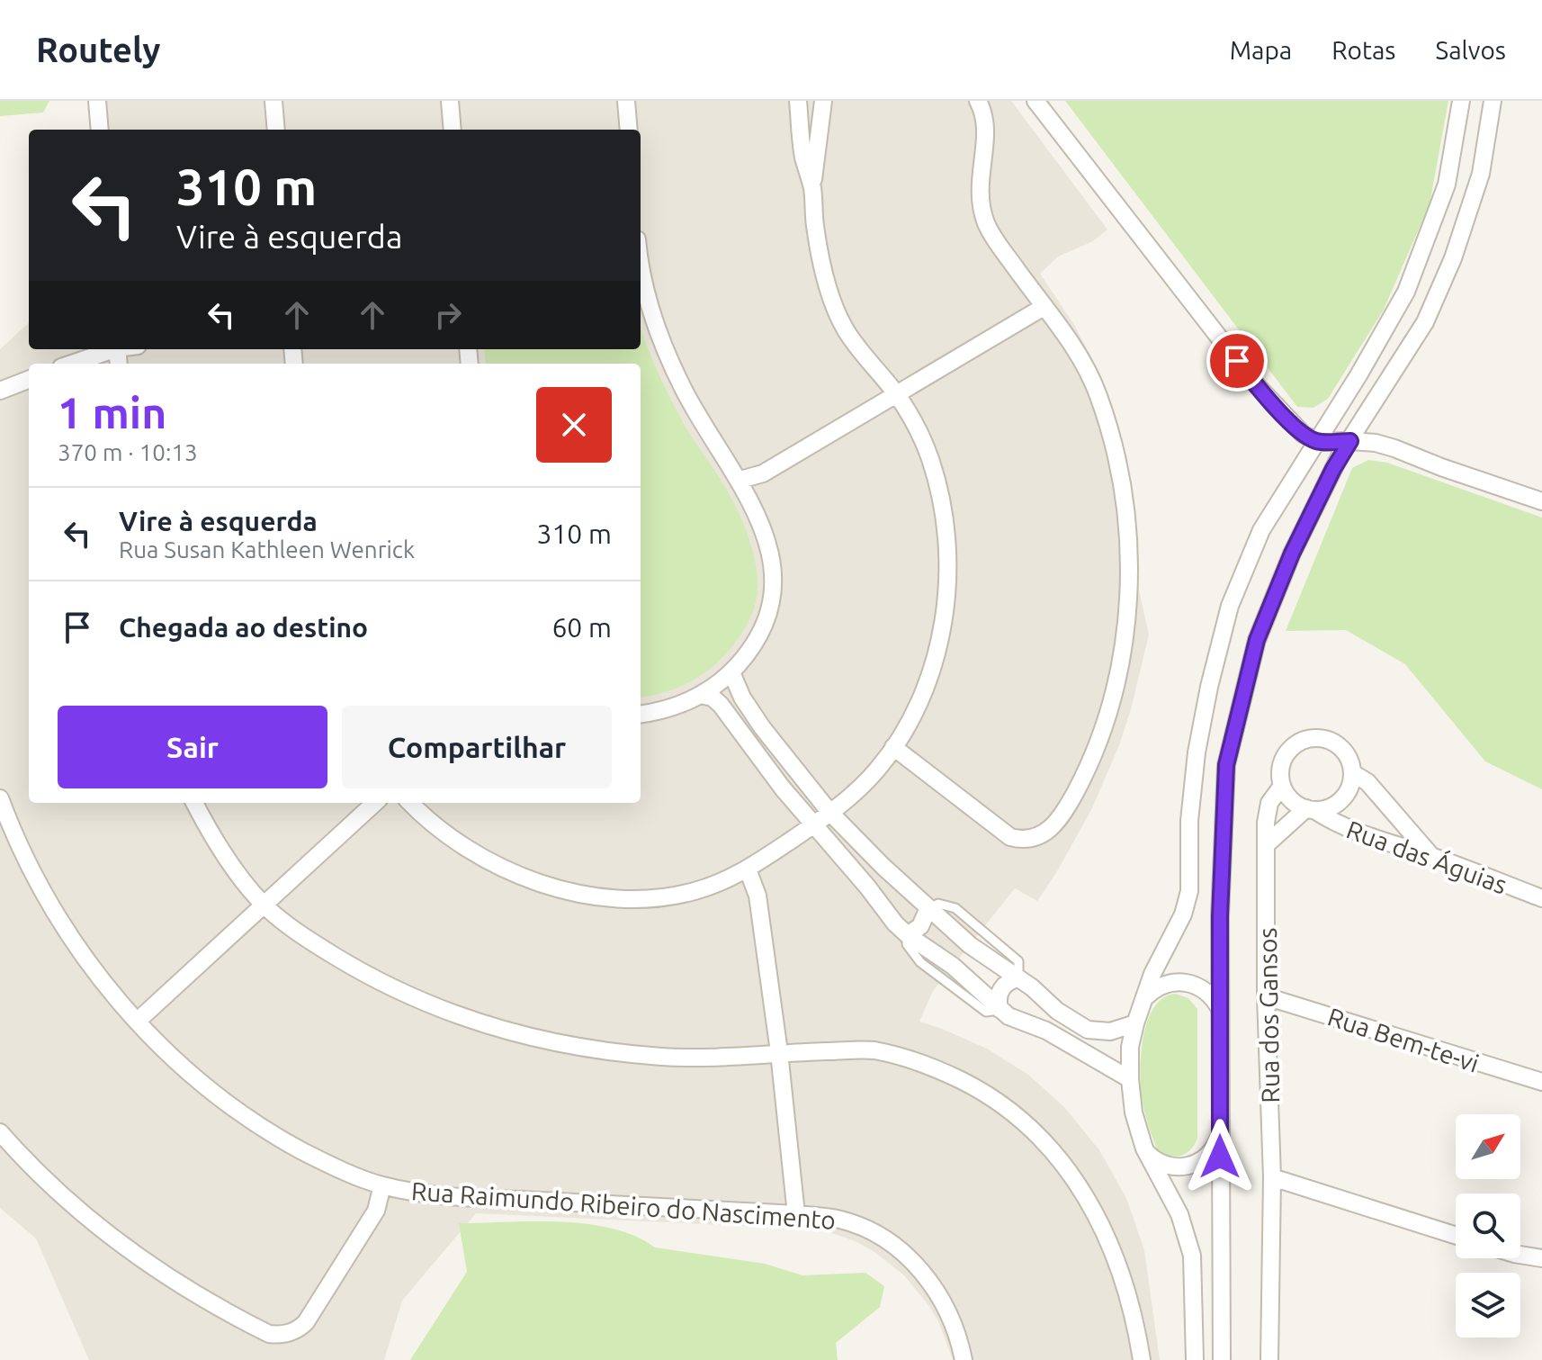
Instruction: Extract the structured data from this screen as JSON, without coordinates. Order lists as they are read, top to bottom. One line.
{"streets":{"street":["Rua das Águias","Rua dos Gansos","Rua Bem-te-vi","Rua Raimundo Ribeiro do Nascimento"]},"crossings":[["Rua das Águias","Rua dos Gansos"],["Rua dos Gansos","Rua Bem-te-vi"]],"north":"top right","page":{"header":"Routely","nav":["Mapa","Rotas","Salvos"],"turn":["310 m","Vire à esquerda"],"heading":["1 min","370 m · 10:13"],"list":[{"name":"Vire à esquerda","note":"Rua Susan Kathleen Wenrick","value":"310 m"},{"name":"Chegada ao destino","value":"60 m"}],"buttons":["Sair","Compartilhar"]}}
